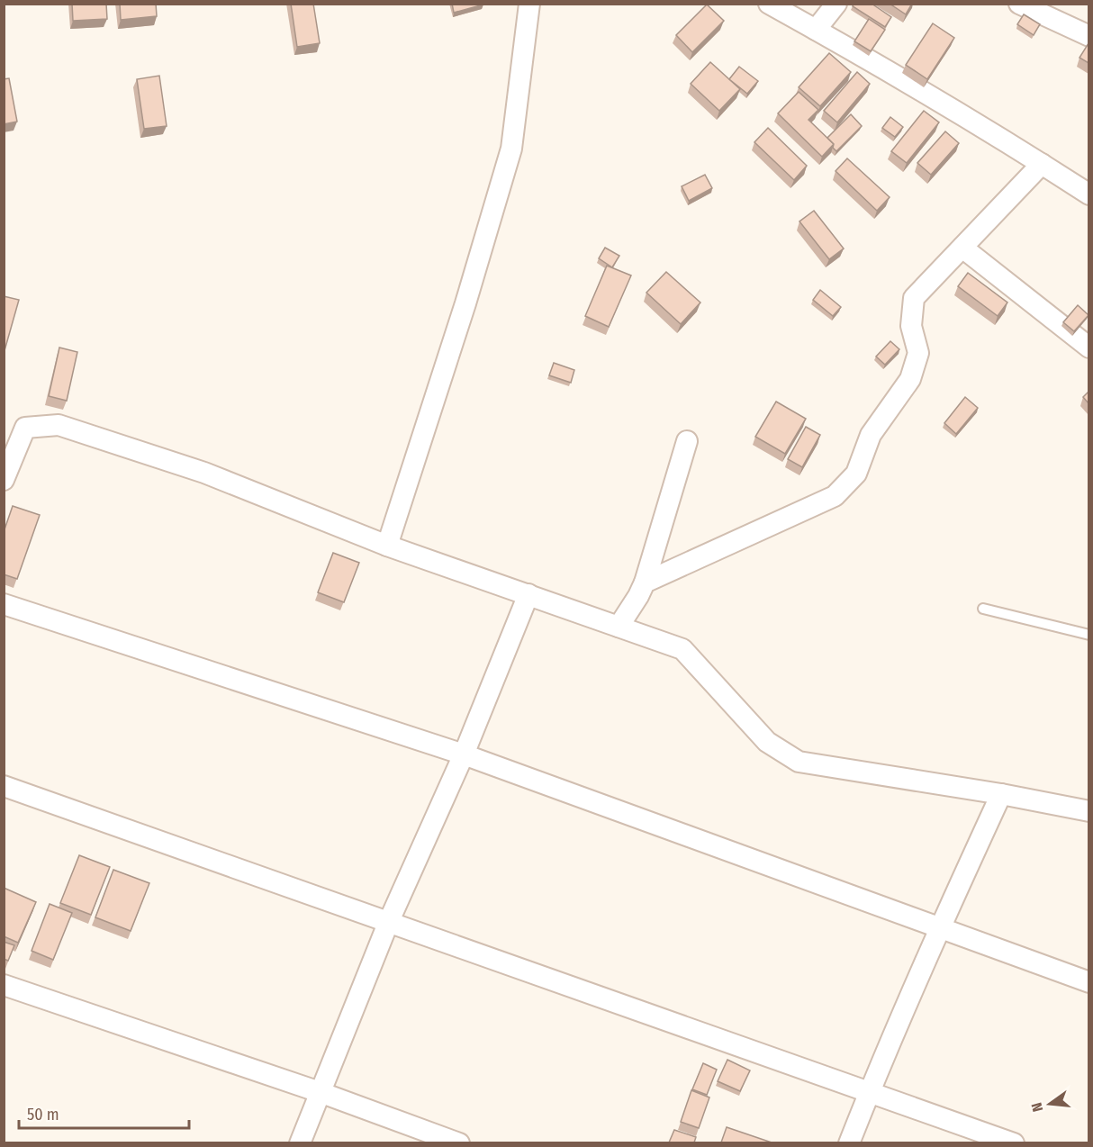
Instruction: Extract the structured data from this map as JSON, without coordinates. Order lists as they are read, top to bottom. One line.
{"scale_bar":"50 m","north":"left"}
